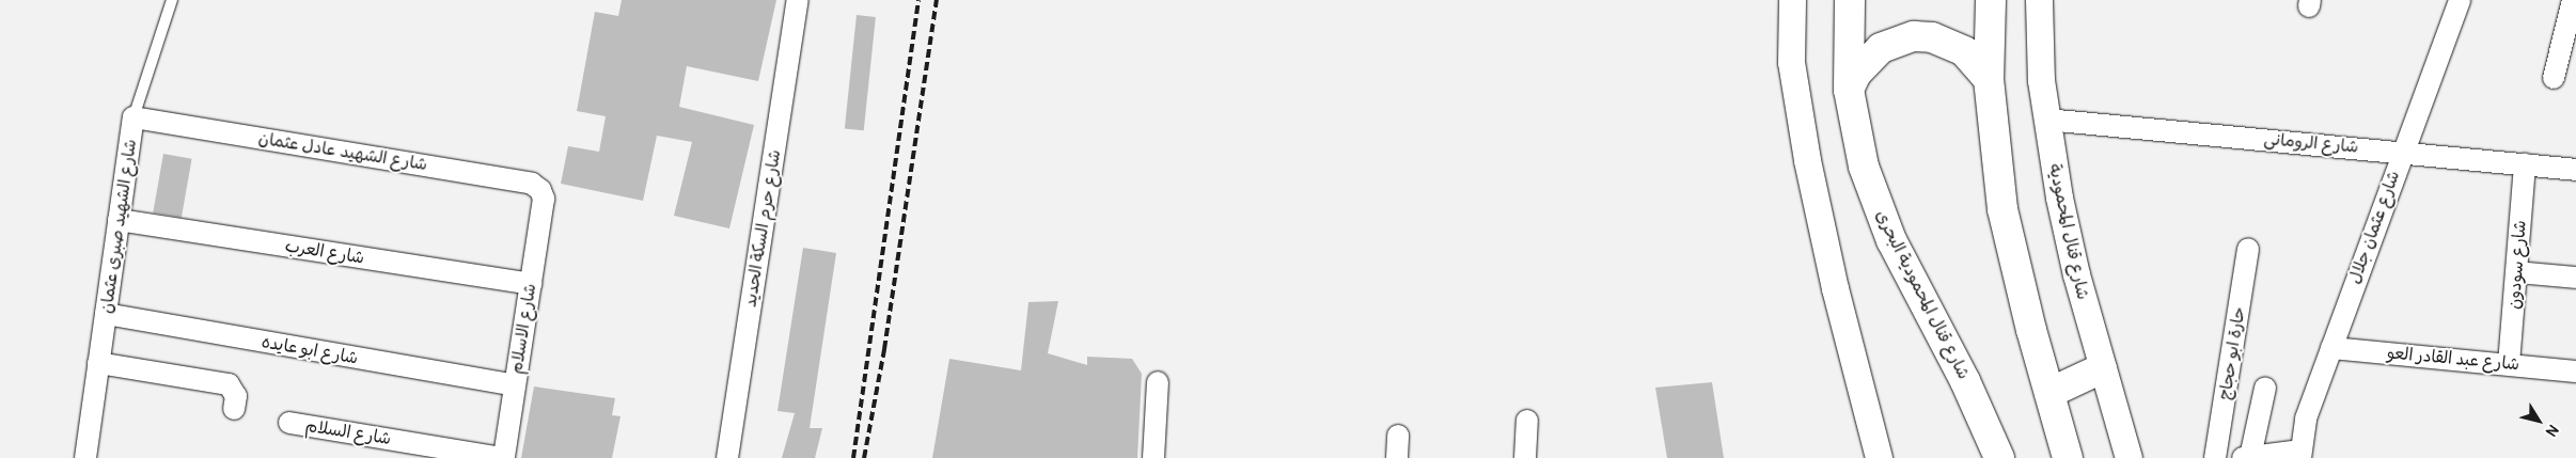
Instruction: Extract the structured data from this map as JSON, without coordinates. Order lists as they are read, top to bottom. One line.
{"streets":{"main road":["شارع قنال المحمودية البحرى"],"street":["شارع الرومانى","شارع الشهيد عادل عثمان","شارع الشهيد صبرى عثمان","شارع عثمان جلال","شارع حرم السكة الحديد","شارع قنال المحمودية","شارع العرب","شارع سودون","شارع الاسلام","شارع ابو عايده","حارة ابو حجاج","شارع عبد القادر العو","شارع السلام"]},"crossings":[["شارع الرومانى","شارع عثمان جلال"],["شارع الرومانى","شارع قنال المحمودية"],["شارع الرومانى","شارع سودون"],["شارع الشهيد عادل عثمان","شارع الشهيد صبرى عثمان"],["شارع الشهيد عادل عثمان","شارع الاسلام"],["شارع الشهيد صبرى عثمان","شارع العرب"],["شارع الشهيد صبرى عثمان","شارع ابو عايده"],["شارع عثمان جلال","شارع عبد القادر العو"],["شارع العرب","شارع الاسلام"],["شارع سودون","شارع عبد القادر العو"],["شارع الاسلام","شارع ابو عايده"],["شارع الاسلام","شارع السلام"]],"north":"bottom right"}
